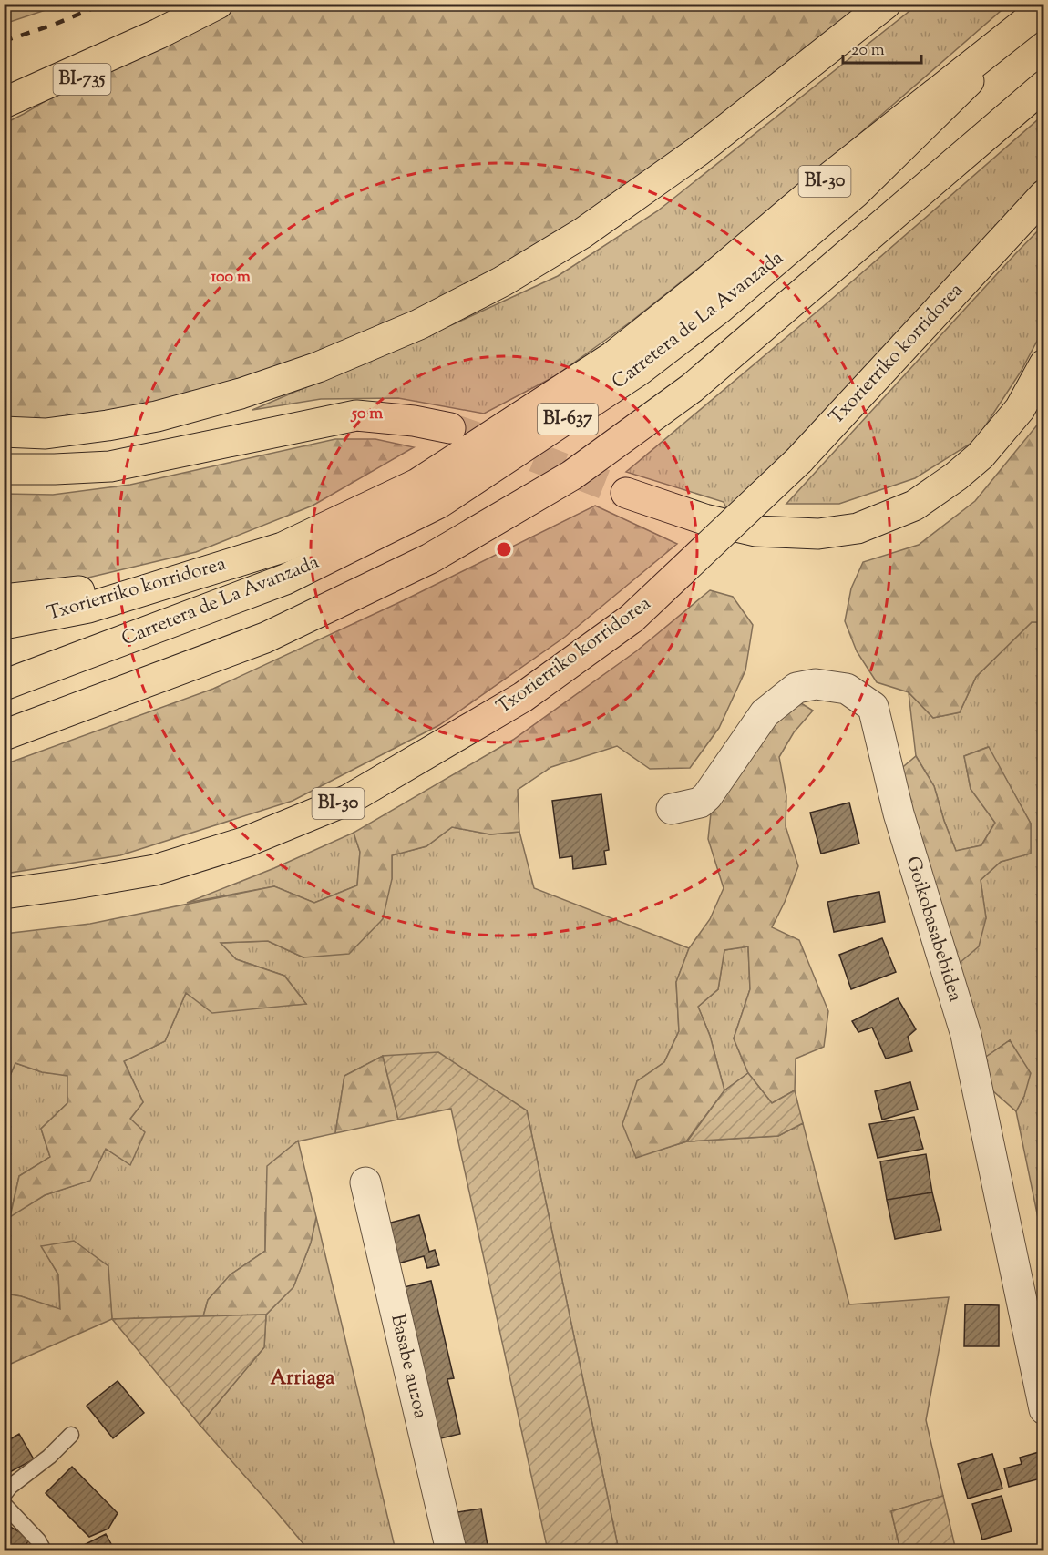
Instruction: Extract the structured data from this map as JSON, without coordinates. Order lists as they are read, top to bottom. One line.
{"streets":{"main road":["BI-735","BI-30","Carretera de La Avanzada","Txorierriko korridorea","BI-637"],"street":["Goikobasabebidea","Basabe auzoa"]},"crossings":[["Carretera de La Avanzada","Txorierriko korridorea"]],"districts":["Arriaga"],"scale_bar":"20 m","rings":["100 m","50 m"]}
